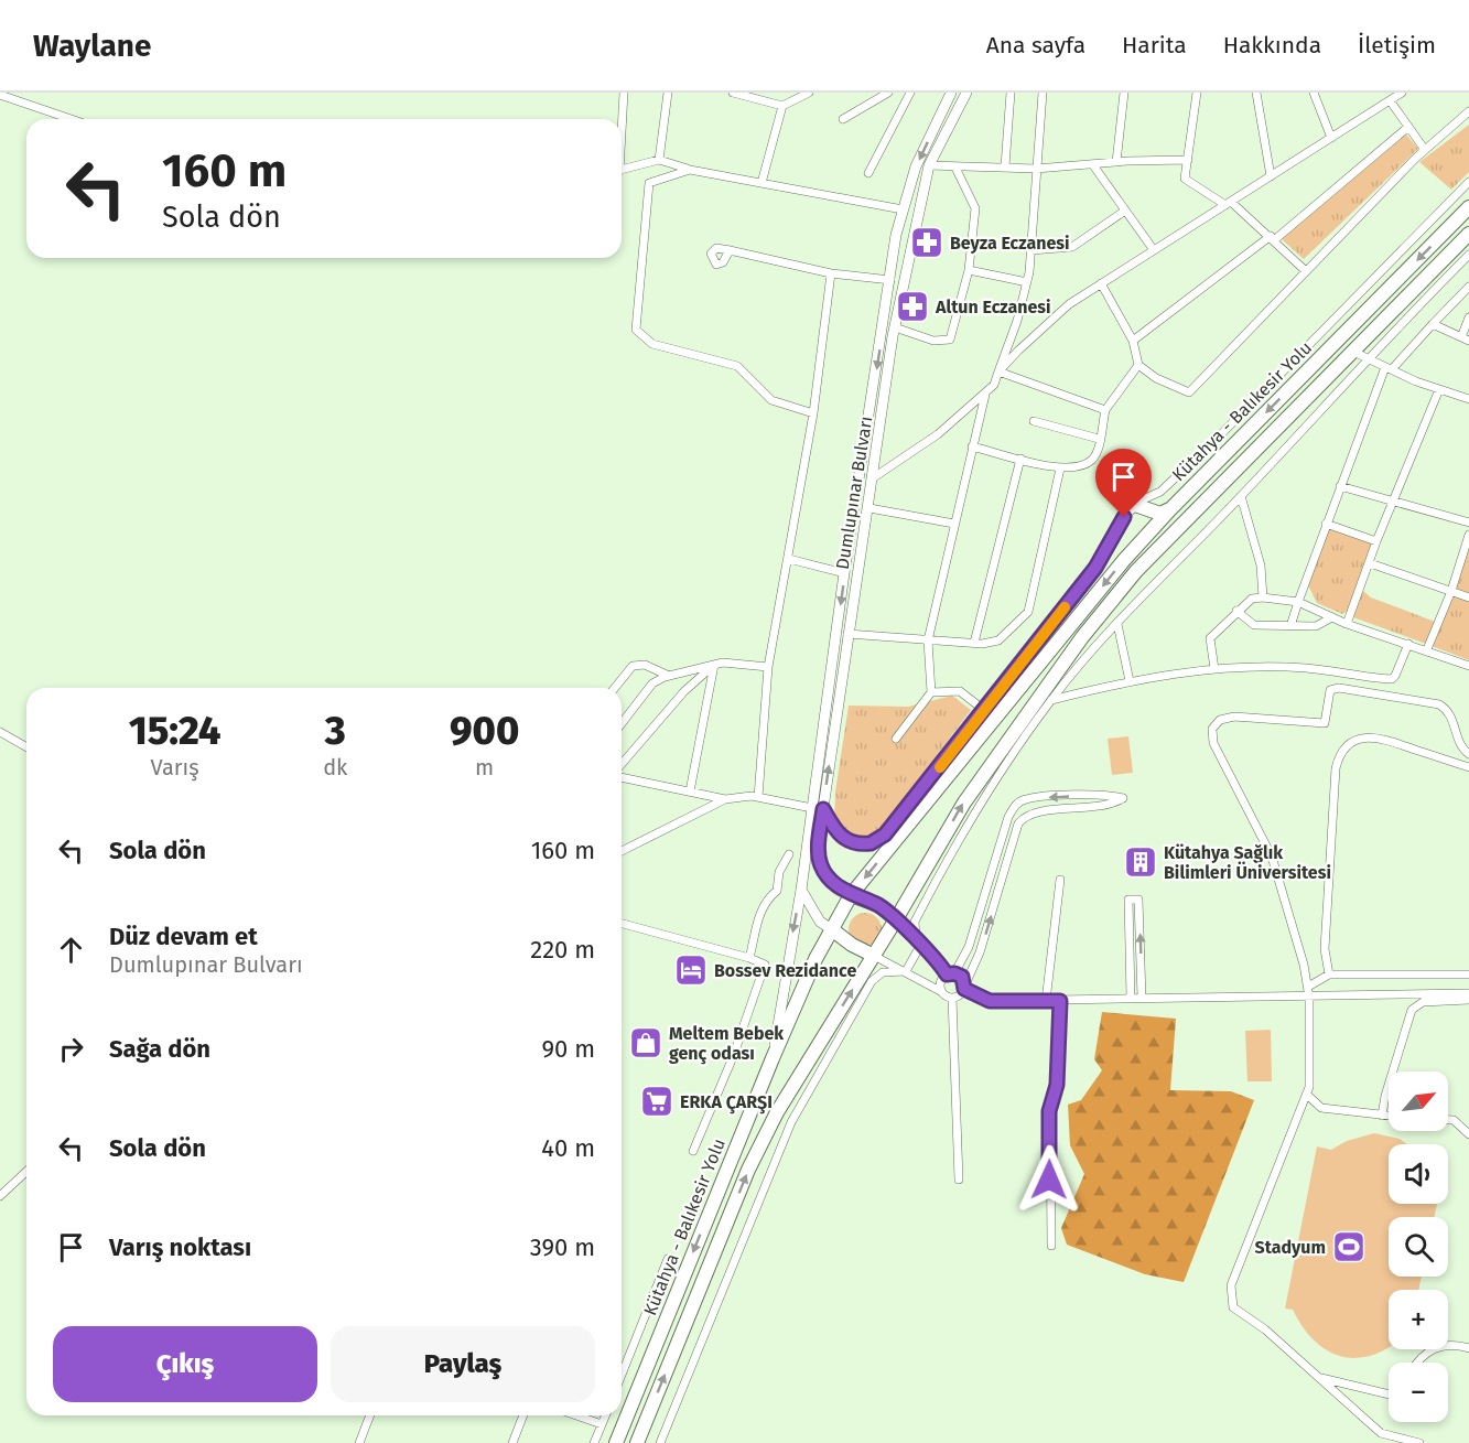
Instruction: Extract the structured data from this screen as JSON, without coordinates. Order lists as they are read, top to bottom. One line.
{"streets":{"highway":["Kütahya - Balıkesir Yolu"],"main road":["Dumlupınar Bulvarı"]},"crossings":[["Kütahya - Balıkesir Yolu","Dumlupınar Bulvarı"]],"places":{"pharmacy":["Beyza Eczanesi","Altun Eczanesi"],"building":["Kütahya Sağlık Bilimleri Üniversitesi"],"hotel":["Bossev Rezidance"],"shop":["Meltem Bebek genç odası"],"supermarket":["ERKA ÇARŞI"],"sports":["Stadyum"]},"north":"top right","page":{"header":"Waylane","nav":["Ana sayfa","Harita","Hakkında","İletişim"],"turn":["160 m","Sola dön"],"eta":["15:24","Varış","3","dk","900","m"],"list":[{"name":"Sola dön","value":"160 m"},{"name":"Düz devam et","note":"Dumlupınar Bulvarı","value":"220 m"},{"name":"Sağa dön","value":"90 m"},{"name":"Sola dön","value":"40 m"},{"name":"Varış noktası","value":"390 m"}],"map_buttons":["+","−"],"buttons":["Çıkış","Paylaş"]}}
